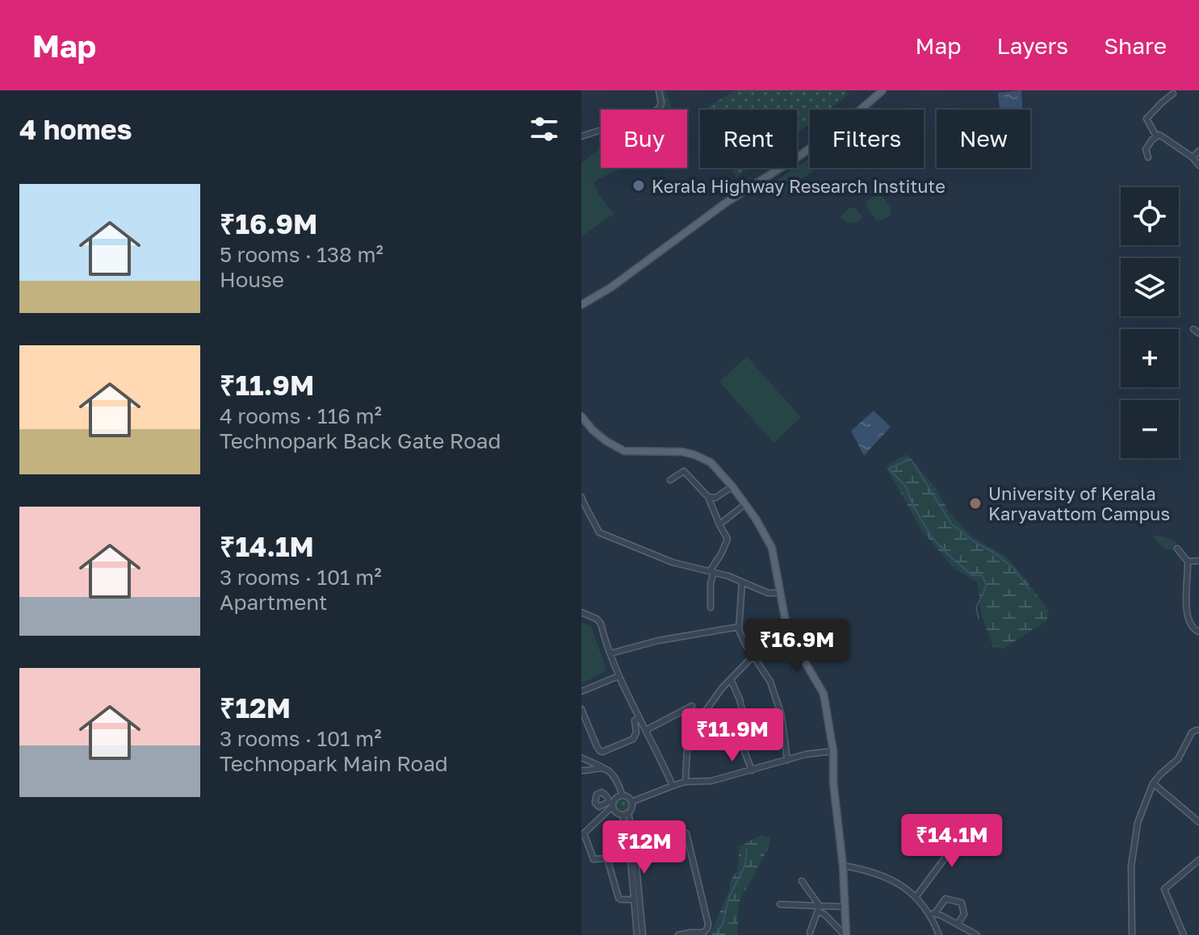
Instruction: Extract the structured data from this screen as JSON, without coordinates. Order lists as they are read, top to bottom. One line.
{"places":["Kerala Highway Research Institute","University of Kerala Karyavattom Campus"],"page":{"header":"Map","nav":["Map","Layers","Share"],"heading":"4 homes","chip":["Buy","Rent","Filters","New"],"list":[{"name":"₹16.9M","note":"5 rooms · 138 m² · House"},{"name":"₹11.9M","note":"4 rooms · 116 m² · Technopark Back Gate Road"},{"name":"₹14.1M","note":"3 rooms · 101 m² · Apartment"},{"name":"₹12M","note":"3 rooms · 101 m² · Technopark Main Road"}],"map_buttons":["+","−"],"price":["₹16.9M","₹11.9M","₹14.1M","₹12M"]}}
